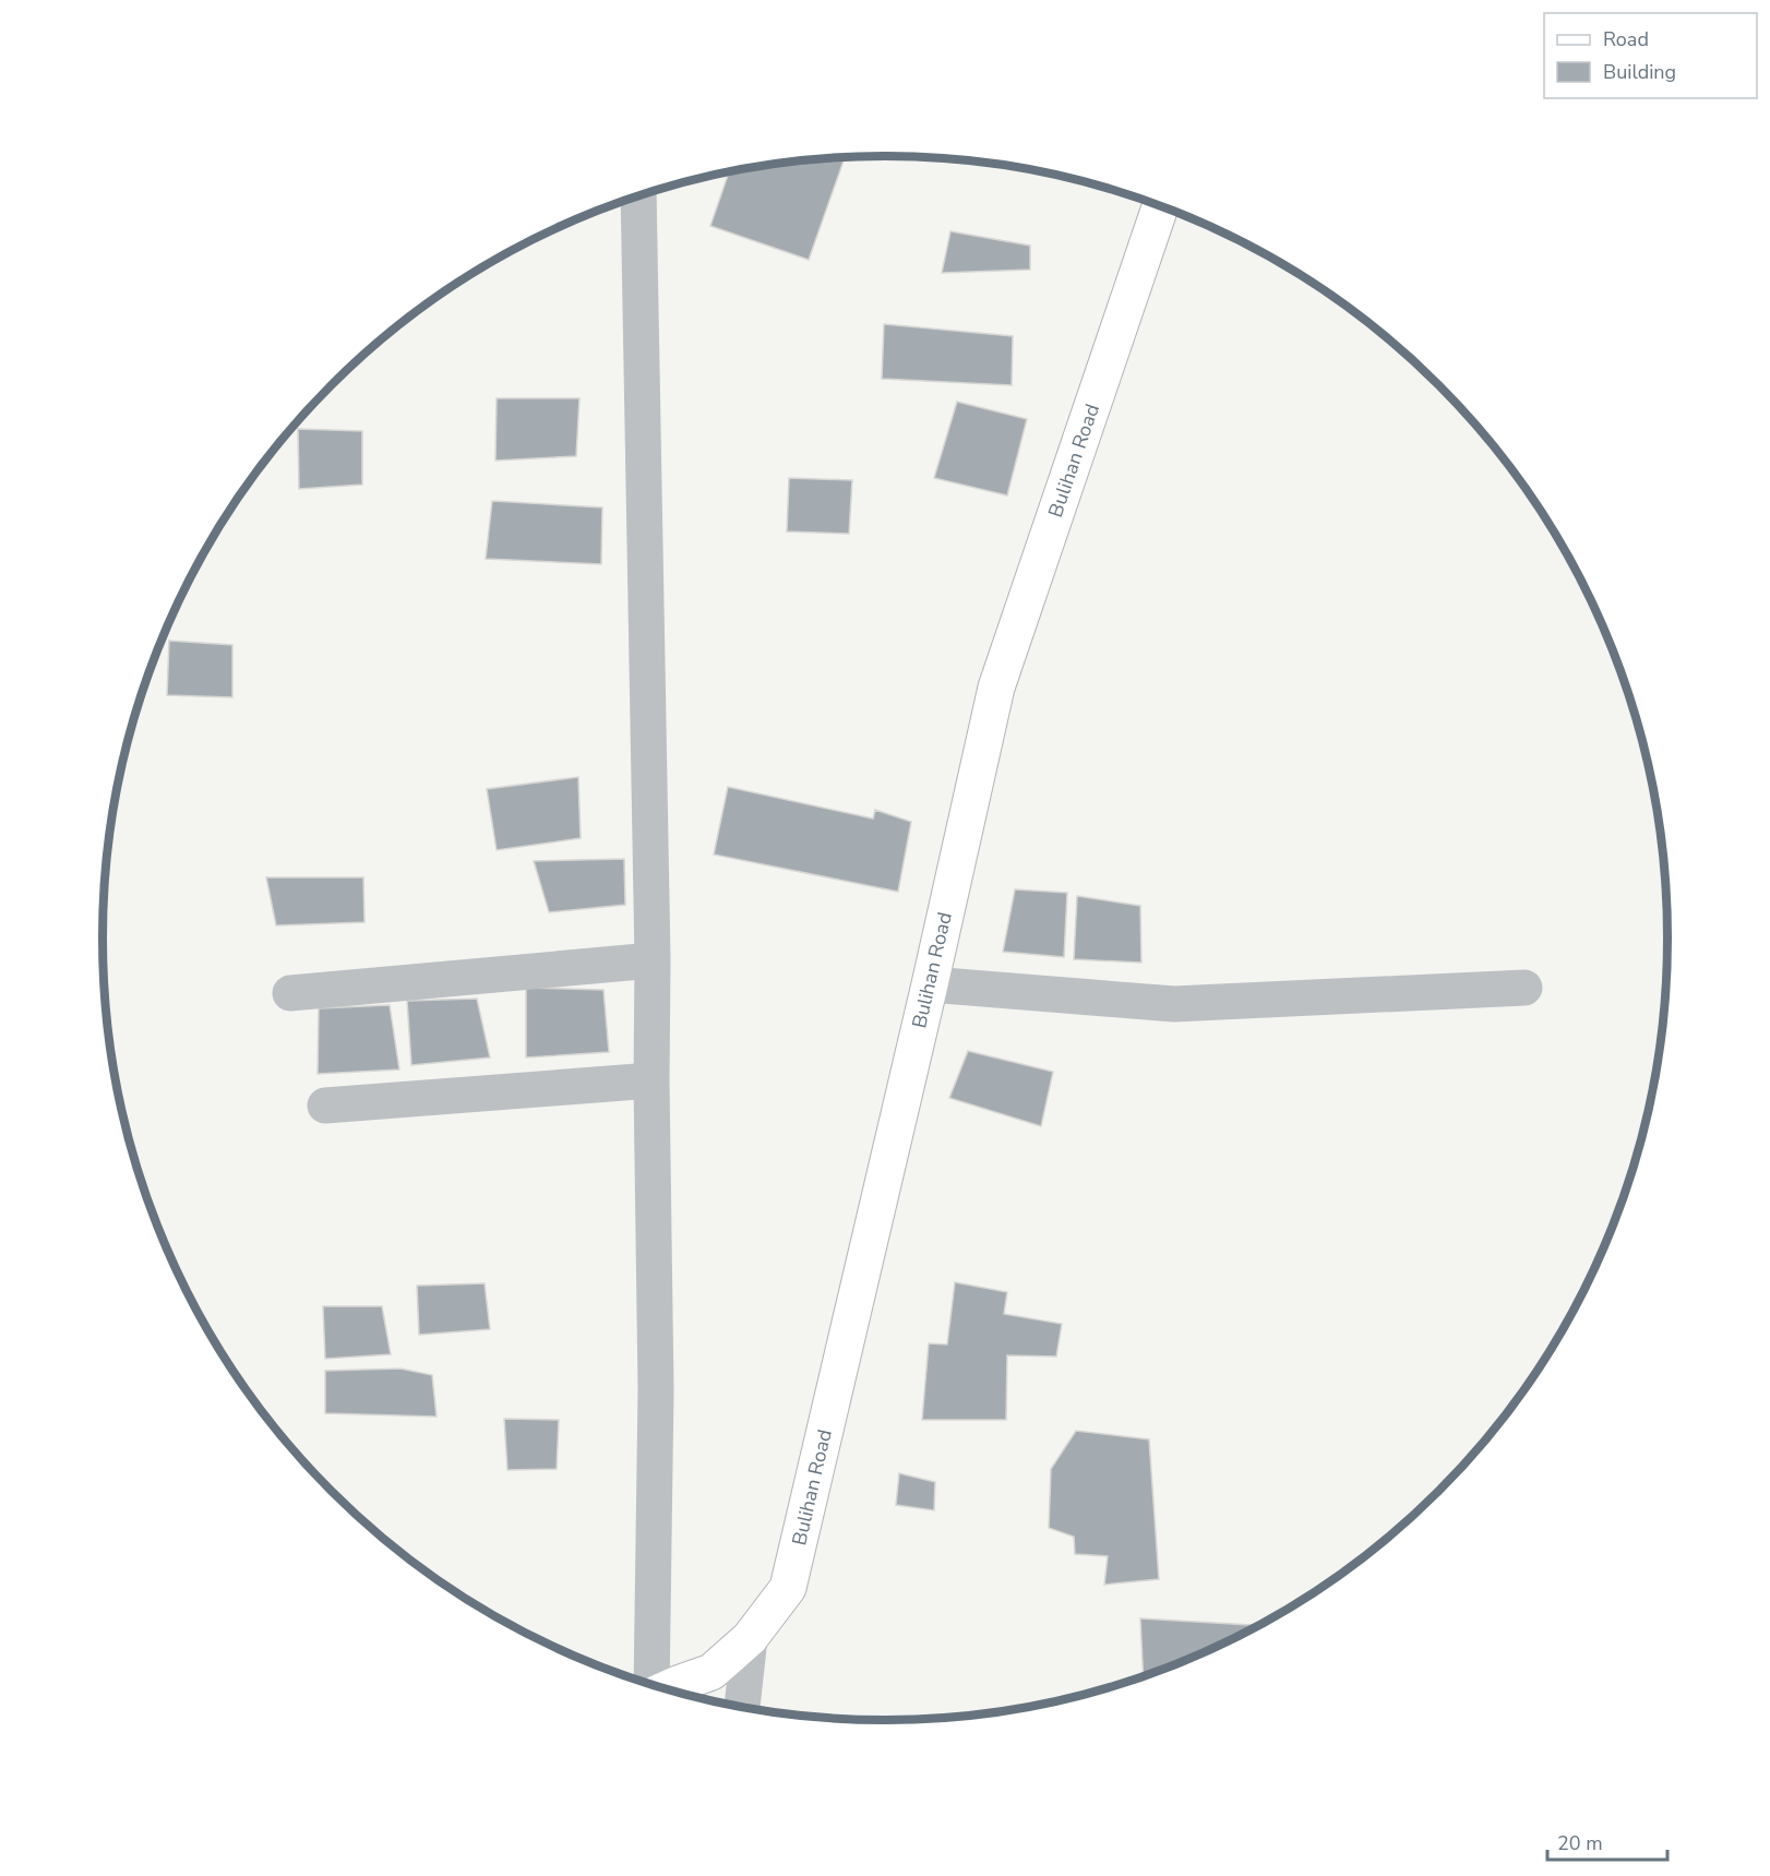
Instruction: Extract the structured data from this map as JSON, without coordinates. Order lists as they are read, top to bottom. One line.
{"streets":{"main road":["Bulihan Road"]},"legend":["Road","Building"],"scale_bar":"20 m"}
